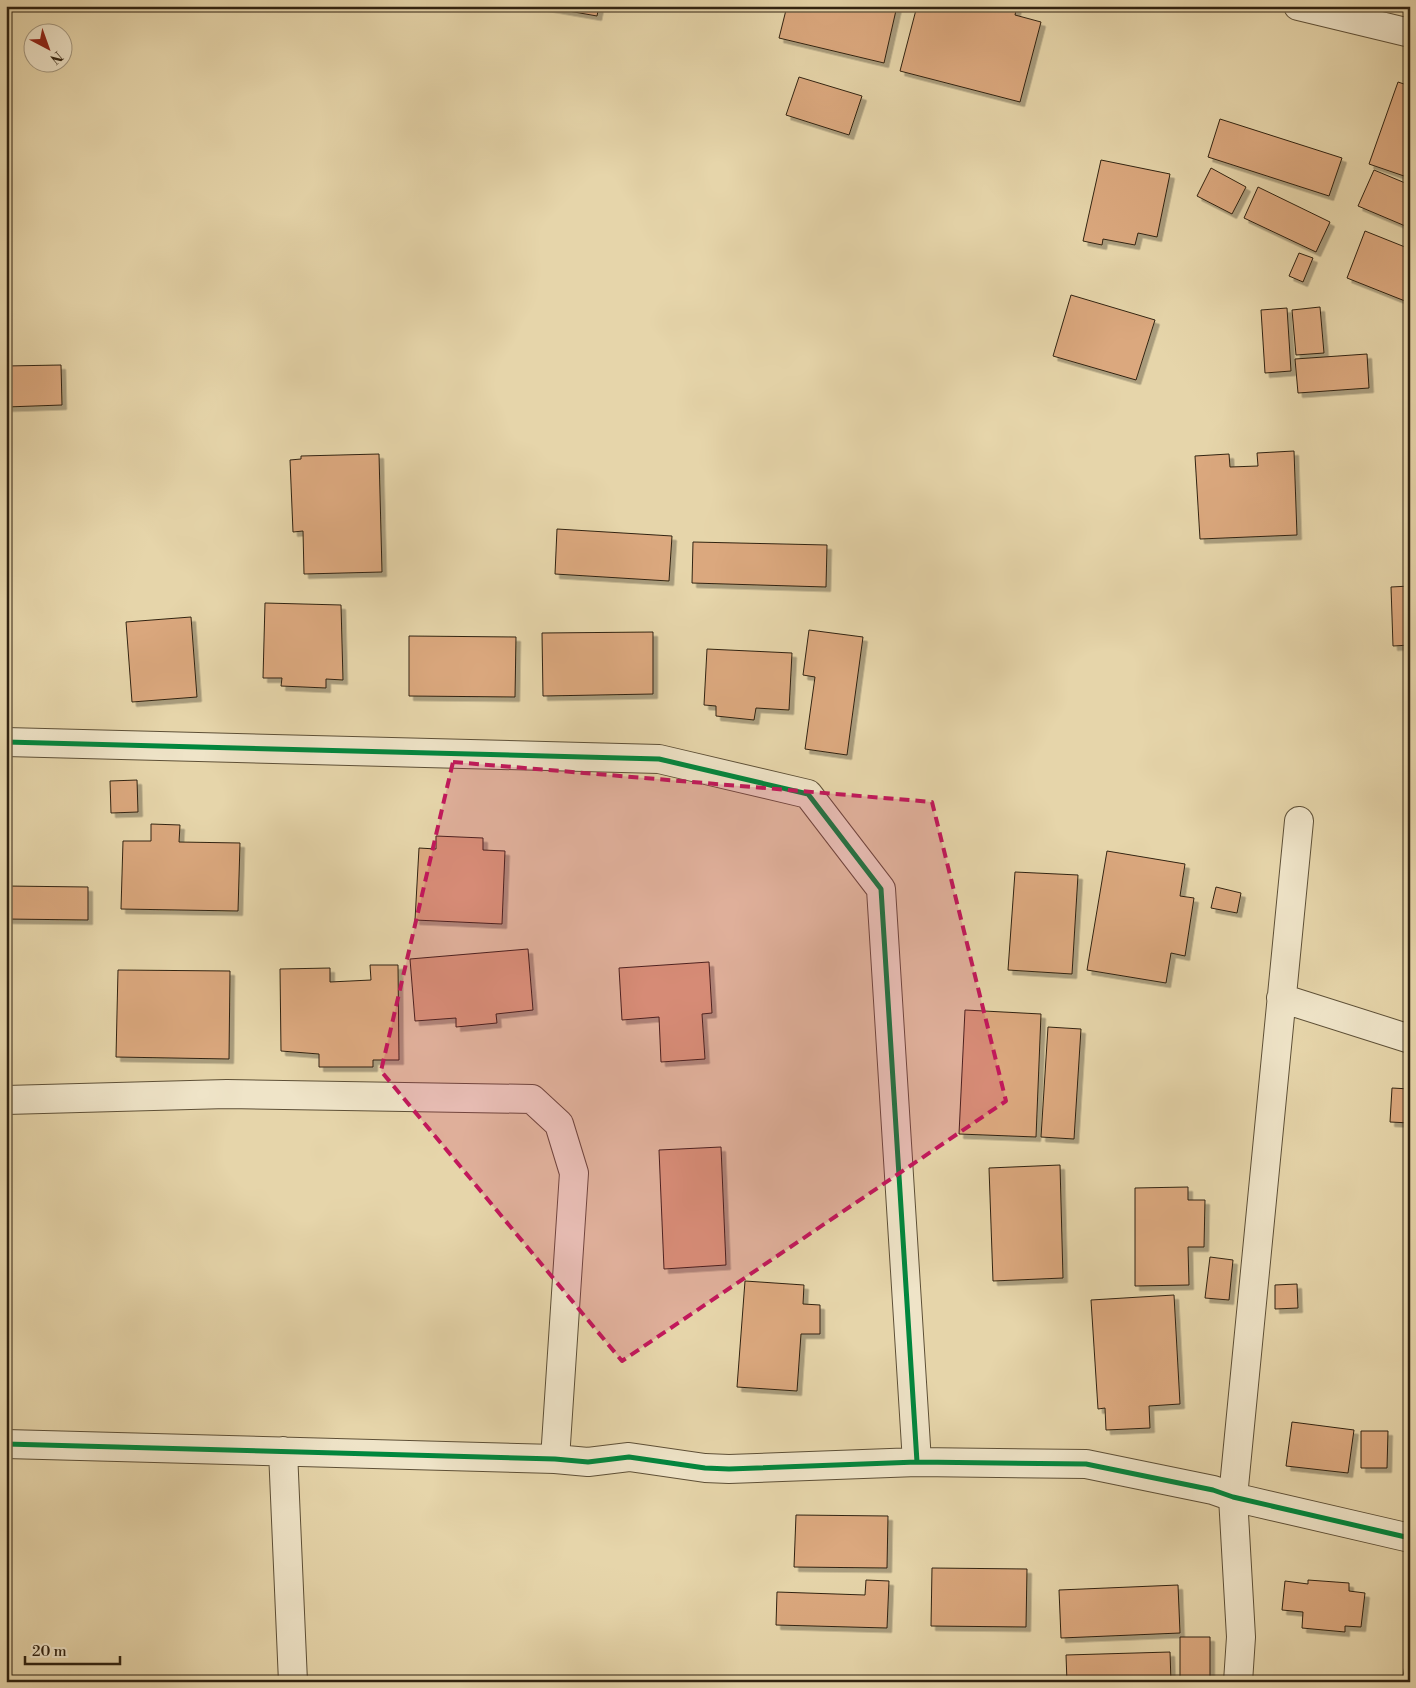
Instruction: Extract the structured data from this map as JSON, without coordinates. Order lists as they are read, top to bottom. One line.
{"scale_bar":"20 m","north":"bottom right"}
